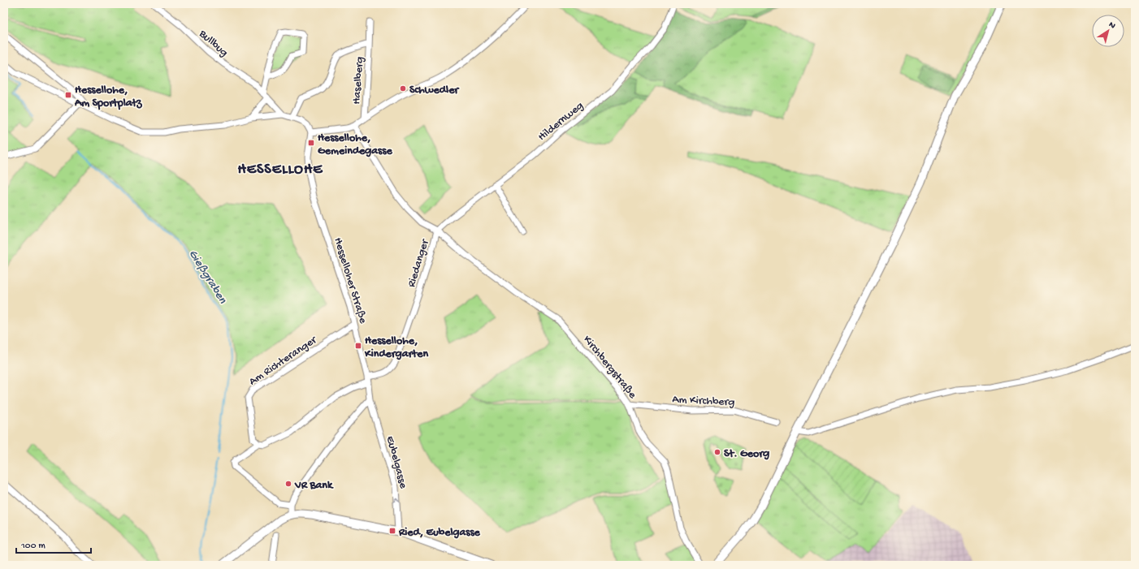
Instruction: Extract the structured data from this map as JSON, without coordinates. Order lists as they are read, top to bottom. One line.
{"streets":{"street":["Bullbug","Haselberg","Hildernweg","Riedanger","Hesselloher Straße","Am Richteranger","Kirchbergstraße","Am Kirchberg","Eubelgasse"]},"crossings":[["Hildernweg","Riedanger"],["Hildernweg","Kirchbergstraße"],["Riedanger","Hesselloher Straße"],["Riedanger","Kirchbergstraße"],["Hesselloher Straße","Am Richteranger"],["Hesselloher Straße","Eubelgasse"],["Kirchbergstraße","Am Kirchberg"]],"one_way":["Eubelgasse"],"districts":["HESSELLOHE"],"water":["Gießgraben"],"places":{"other":["Schwedler","St. Georg","VR Bank"],"transit":["Hessellohe, Am Sportplatz","Hessellohe, Gemeindegasse","Hessellohe, Kindergarten","Ried, Eubelgasse"]},"scale_bar":"100 m","north":"top right"}
